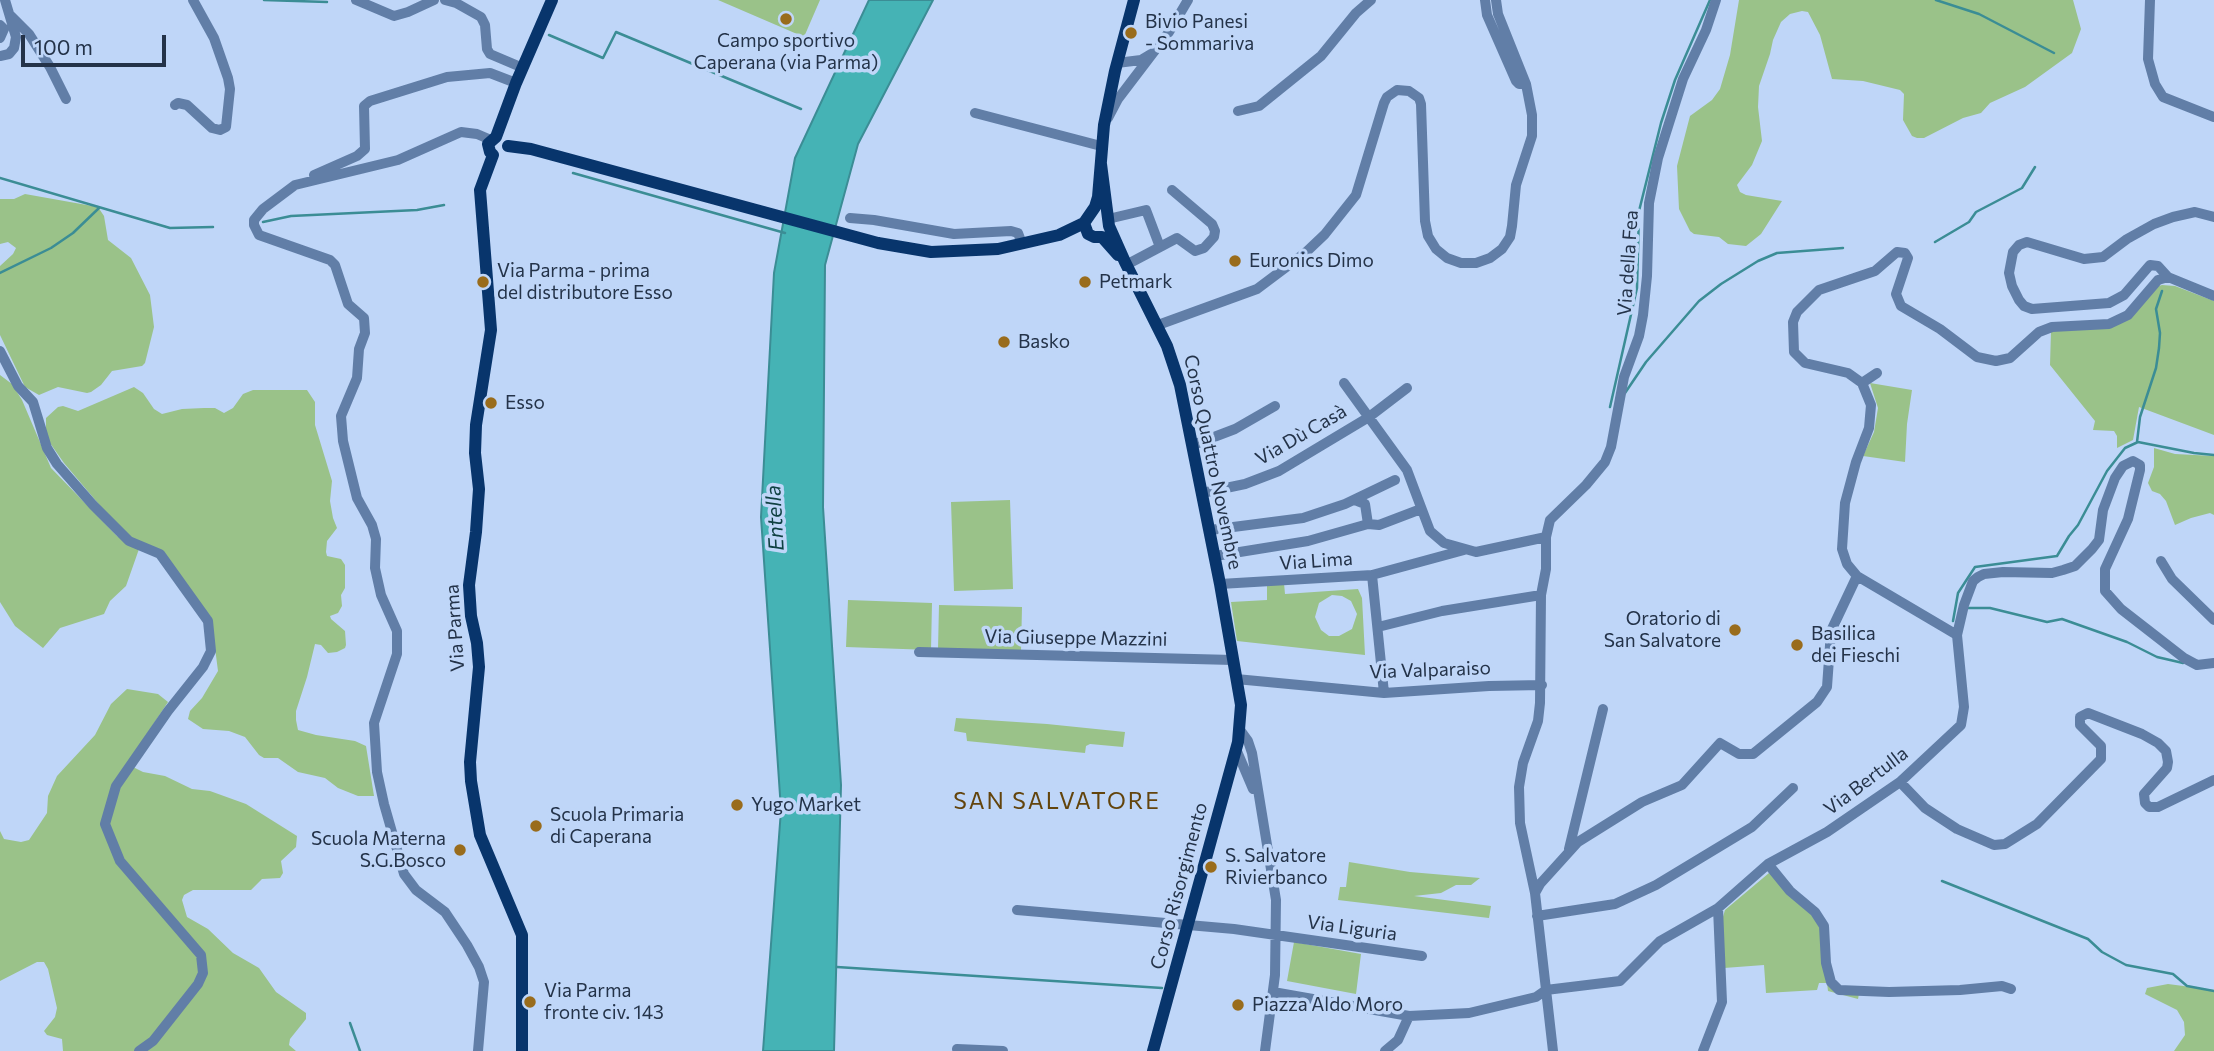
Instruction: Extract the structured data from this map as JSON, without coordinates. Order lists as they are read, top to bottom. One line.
{"streets":{"main road":["Corso Quattro Novembre","Via Parma","Corso Risorgimento"],"street":["Via della Fea","Via Dù Casà","Via Lima","Via Giuseppe Mazzini","Via Valparaiso","Via Bertulla","Via Liguria"]},"crossings":[["Via della Fea","Via Lima"],["Via della Fea","Via Valparaiso"],["Via della Fea","Via Bertulla"],["Via Dù Casà","Corso Quattro Novembre"],["Corso Quattro Novembre","Via Lima"],["Corso Quattro Novembre","Via Giuseppe Mazzini"],["Corso Quattro Novembre","Via Valparaiso"],["Corso Quattro Novembre","Corso Risorgimento"],["Corso Risorgimento","Via Liguria"]],"districts":["SAN SALVATORE"],"water":["Entella"],"places":["Campo sportivo Caperana (via Parma)","Bivio Panesi - Sommariva","Euronics Dimo","Via Parma - prima del distributore Esso","Petmark","Basko","Esso","Oratorio di San Salvatore","Basilica dei Fieschi","Yugo Market","Scuola Primaria di Caperana","Scuola Materna S.G.Bosco","S. Salvatore Rivierbanco","Via Parma fronte civ. 143","Piazza Aldo Moro"],"scale_bar":"100 m"}
